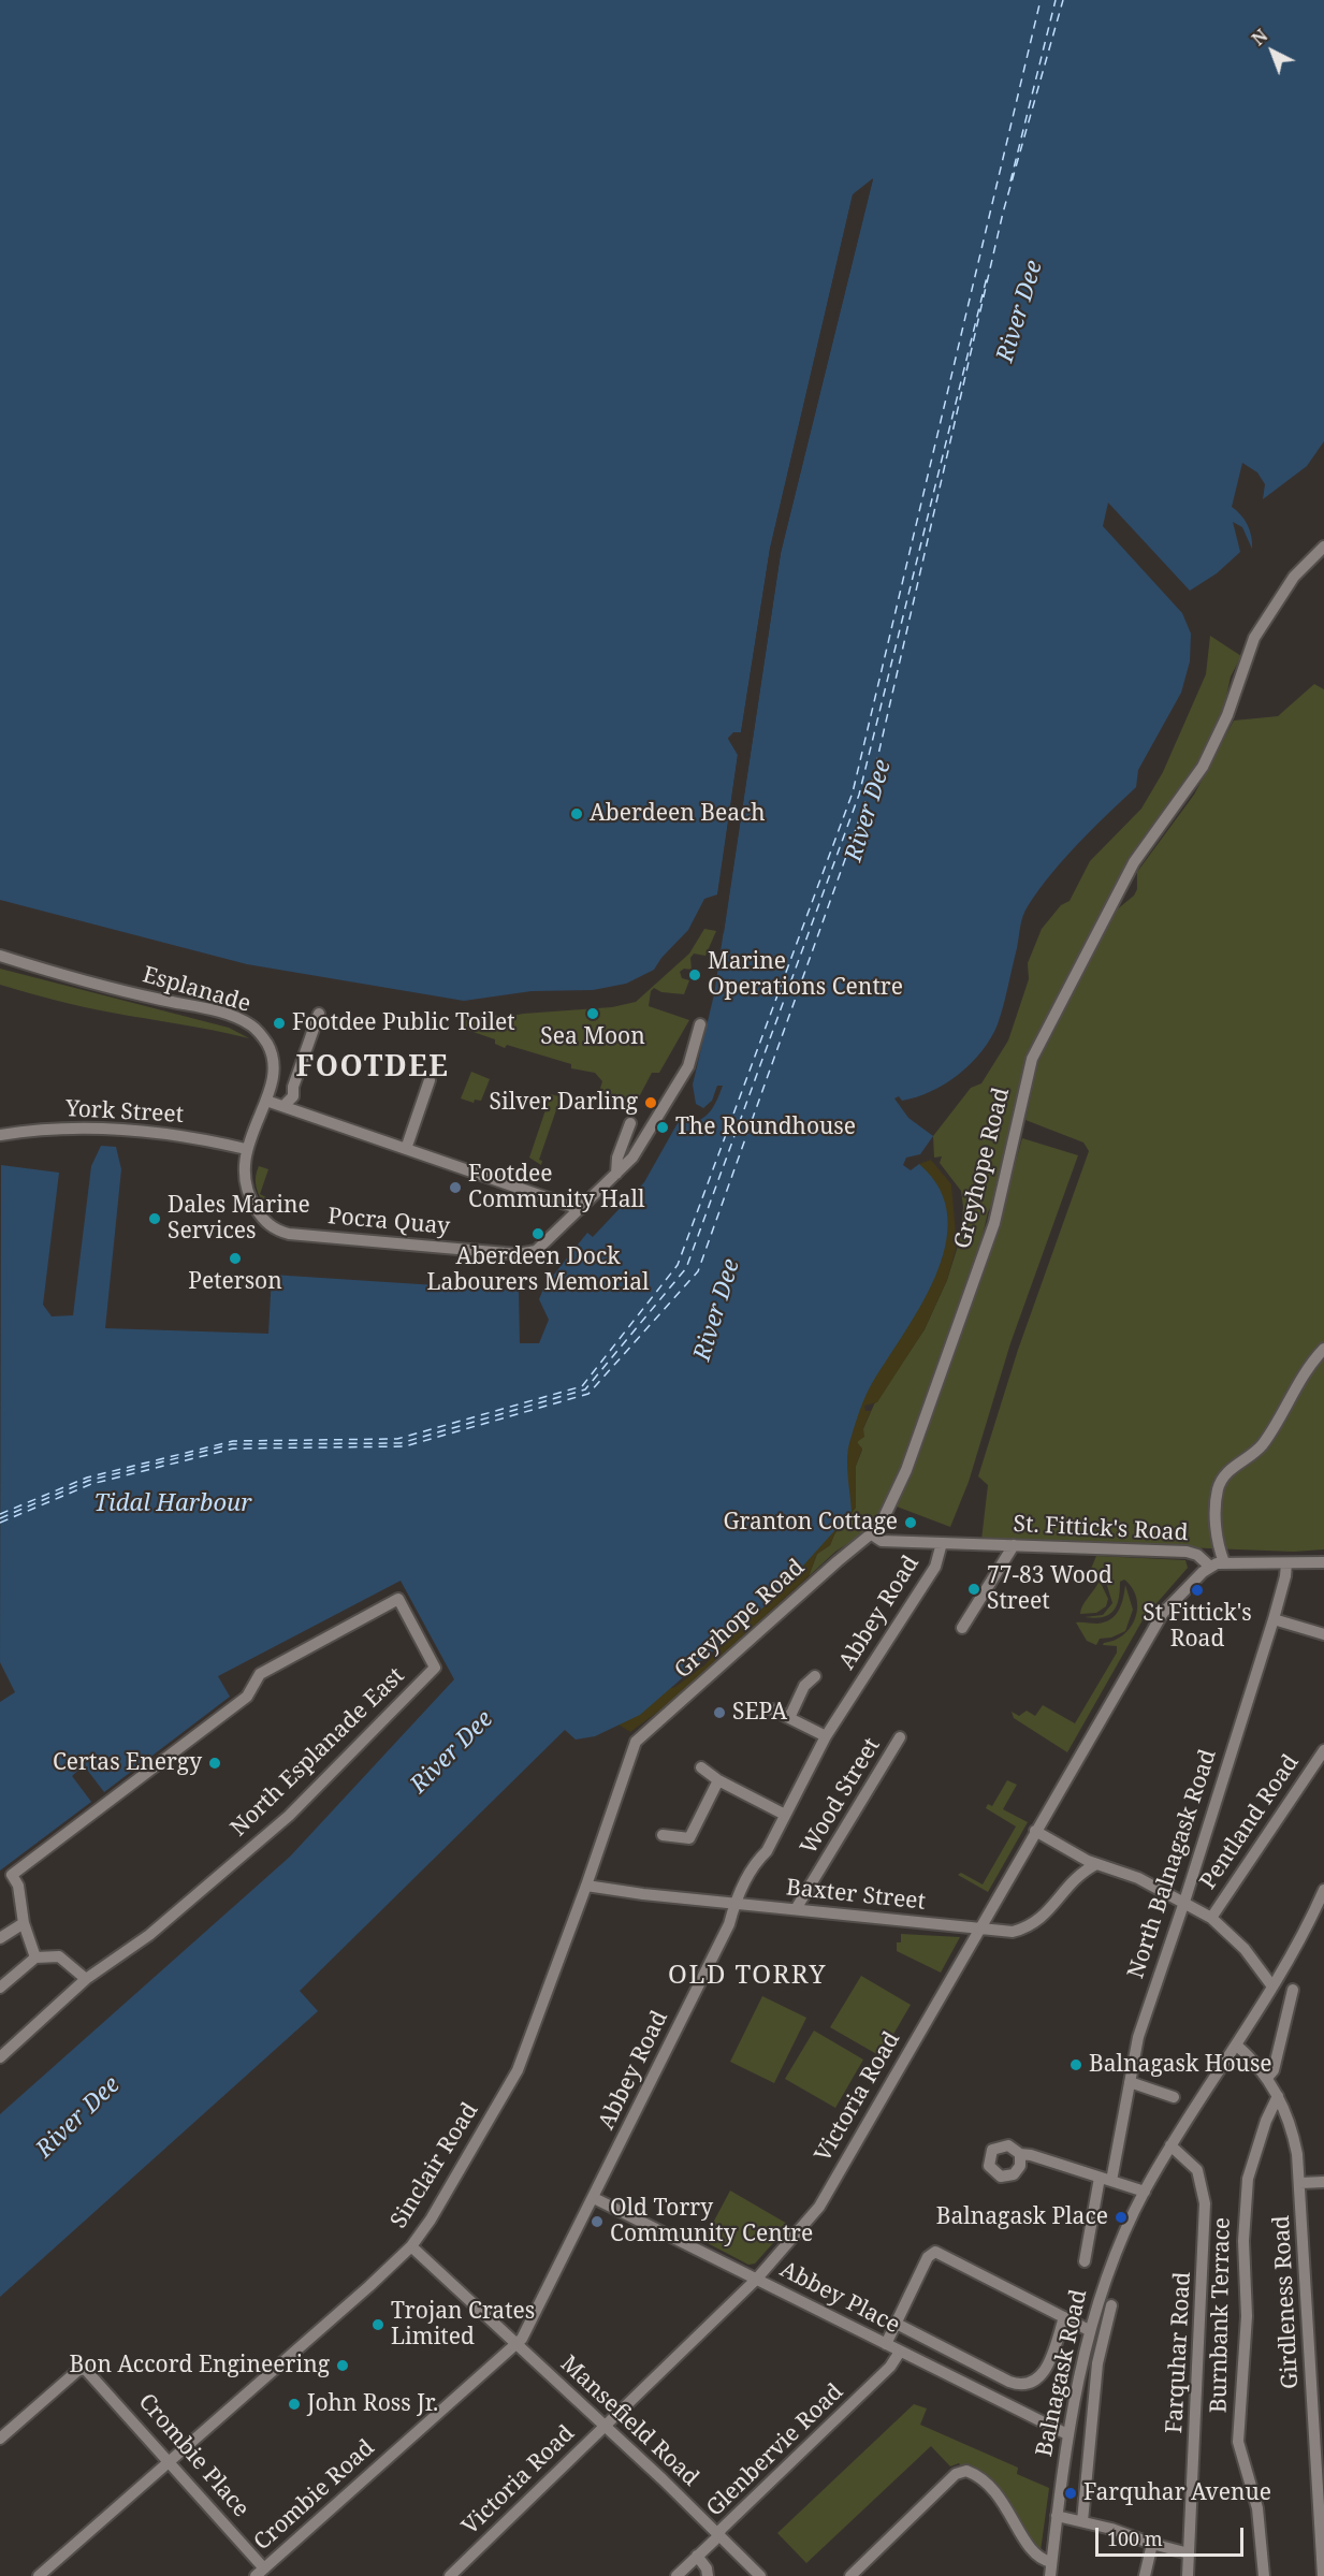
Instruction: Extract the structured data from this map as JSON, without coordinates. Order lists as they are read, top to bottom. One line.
{"streets":{"street":["Esplanade","York Street","Greyhope Road","Pocra Quay","St. Fittick's Road","Abbey Road","North Esplanade East","Wood Street","Pentland Road","North Balnagask Road","Baxter Street","Victoria Road","Sinclair Road","Abbey Place","Girdleness Road","Burnbank Terrace","Farquhar Road","Balnagask Road","Mansefield Road","Glenbervie Road","Crombie Place","Crombie Road"]},"crossings":[["Esplanade","York Street"],["Esplanade","Pocra Quay"],["York Street","Pocra Quay"],["Greyhope Road","St. Fittick's Road"],["Greyhope Road","Sinclair Road"],["St. Fittick's Road","Abbey Road"],["St. Fittick's Road","North Balnagask Road"],["St. Fittick's Road","Victoria Road"],["Abbey Road","Baxter Street"],["Abbey Road","Abbey Place"],["Abbey Road","Mansefield Road"],["Abbey Road","Crombie Road"],["Wood Street","Baxter Street"],["Baxter Street","Victoria Road"],["Baxter Street","Sinclair Road"],["Victoria Road","Abbey Place"],["Victoria Road","Mansefield Road"],["Sinclair Road","Mansefield Road"],["Sinclair Road","Crombie Place"],["Abbey Place","Balnagask Road"],["Abbey Place","Glenbervie Road"],["Girdleness Road","Burnbank Terrace"],["Girdleness Road","Balnagask Road"],["Farquhar Road","Balnagask Road"],["Mansefield Road","Glenbervie Road"],["Mansefield Road","Crombie Road"],["Crombie Place","Crombie Road"]],"districts":["FOOTDEE","OLD TORRY"],"water":["River Dee","Tidal Harbour"],"places":["Aberdeen Beach","Marine Operations Centre","Sea Moon","Footdee Public Toilet","Silver Darling","The Roundhouse","Footdee Community Hall","Dales Marine Services","Aberdeen Dock Labourers Memorial","Peterson","Granton Cottage","77-83 Wood Street","St Fittick's Road","SEPA","Certas Energy","Balnagask House","Balnagask Place","Old Torry Community Centre","Trojan Crates Limited","Bon Accord Engineering","John Ross Jr.","Farquhar Avenue"],"scale_bar":"100 m","north":"top left"}
